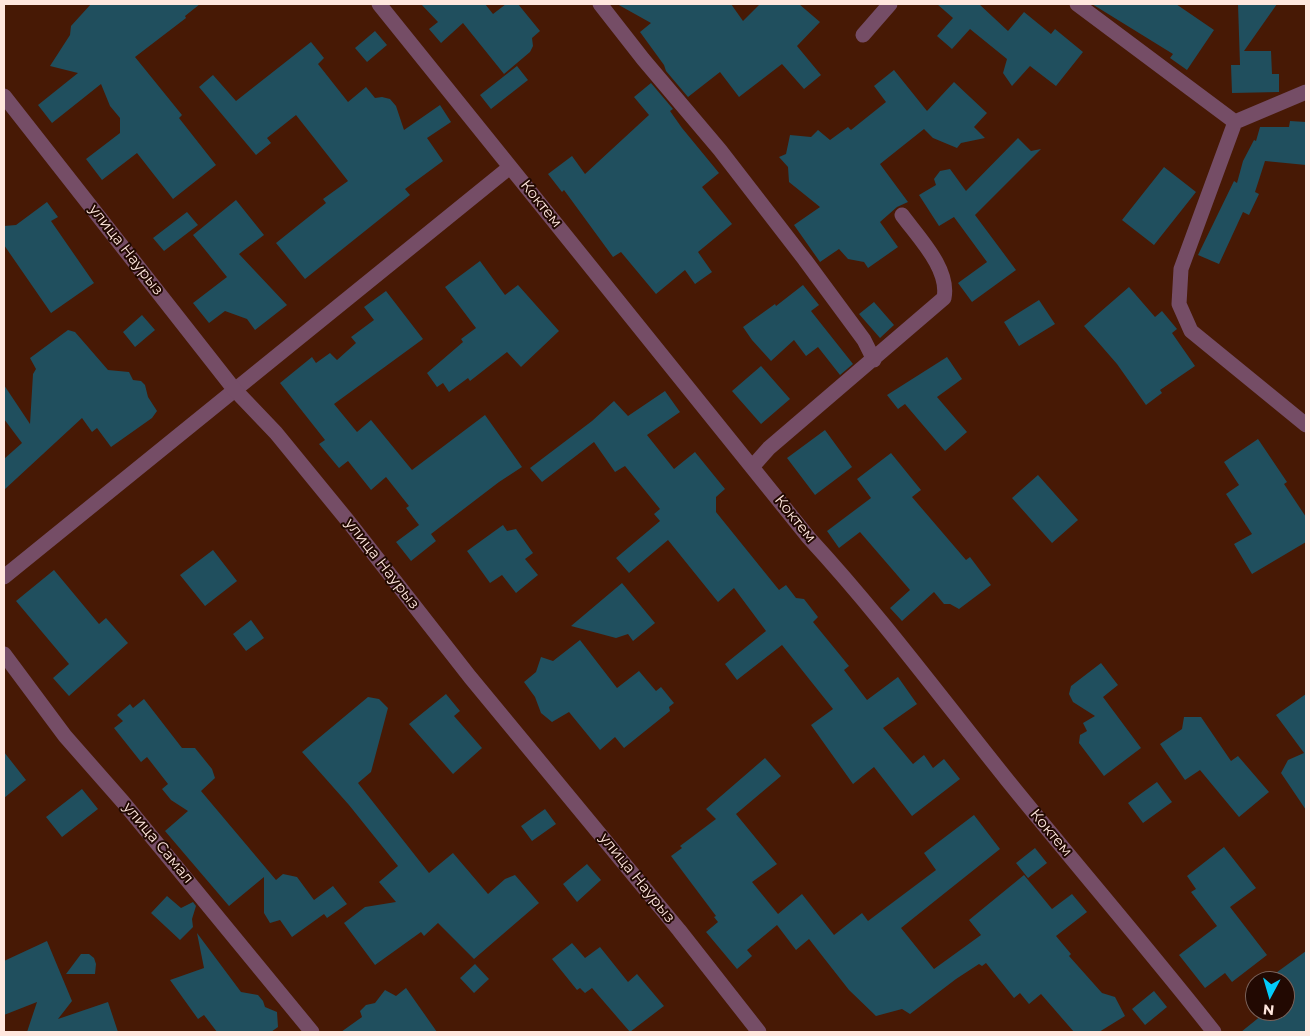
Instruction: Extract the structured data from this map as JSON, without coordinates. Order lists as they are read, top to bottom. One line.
{"streets":{"street":["Коктем","улица Наурыз","улица Самал"]},"north":"bottom"}
